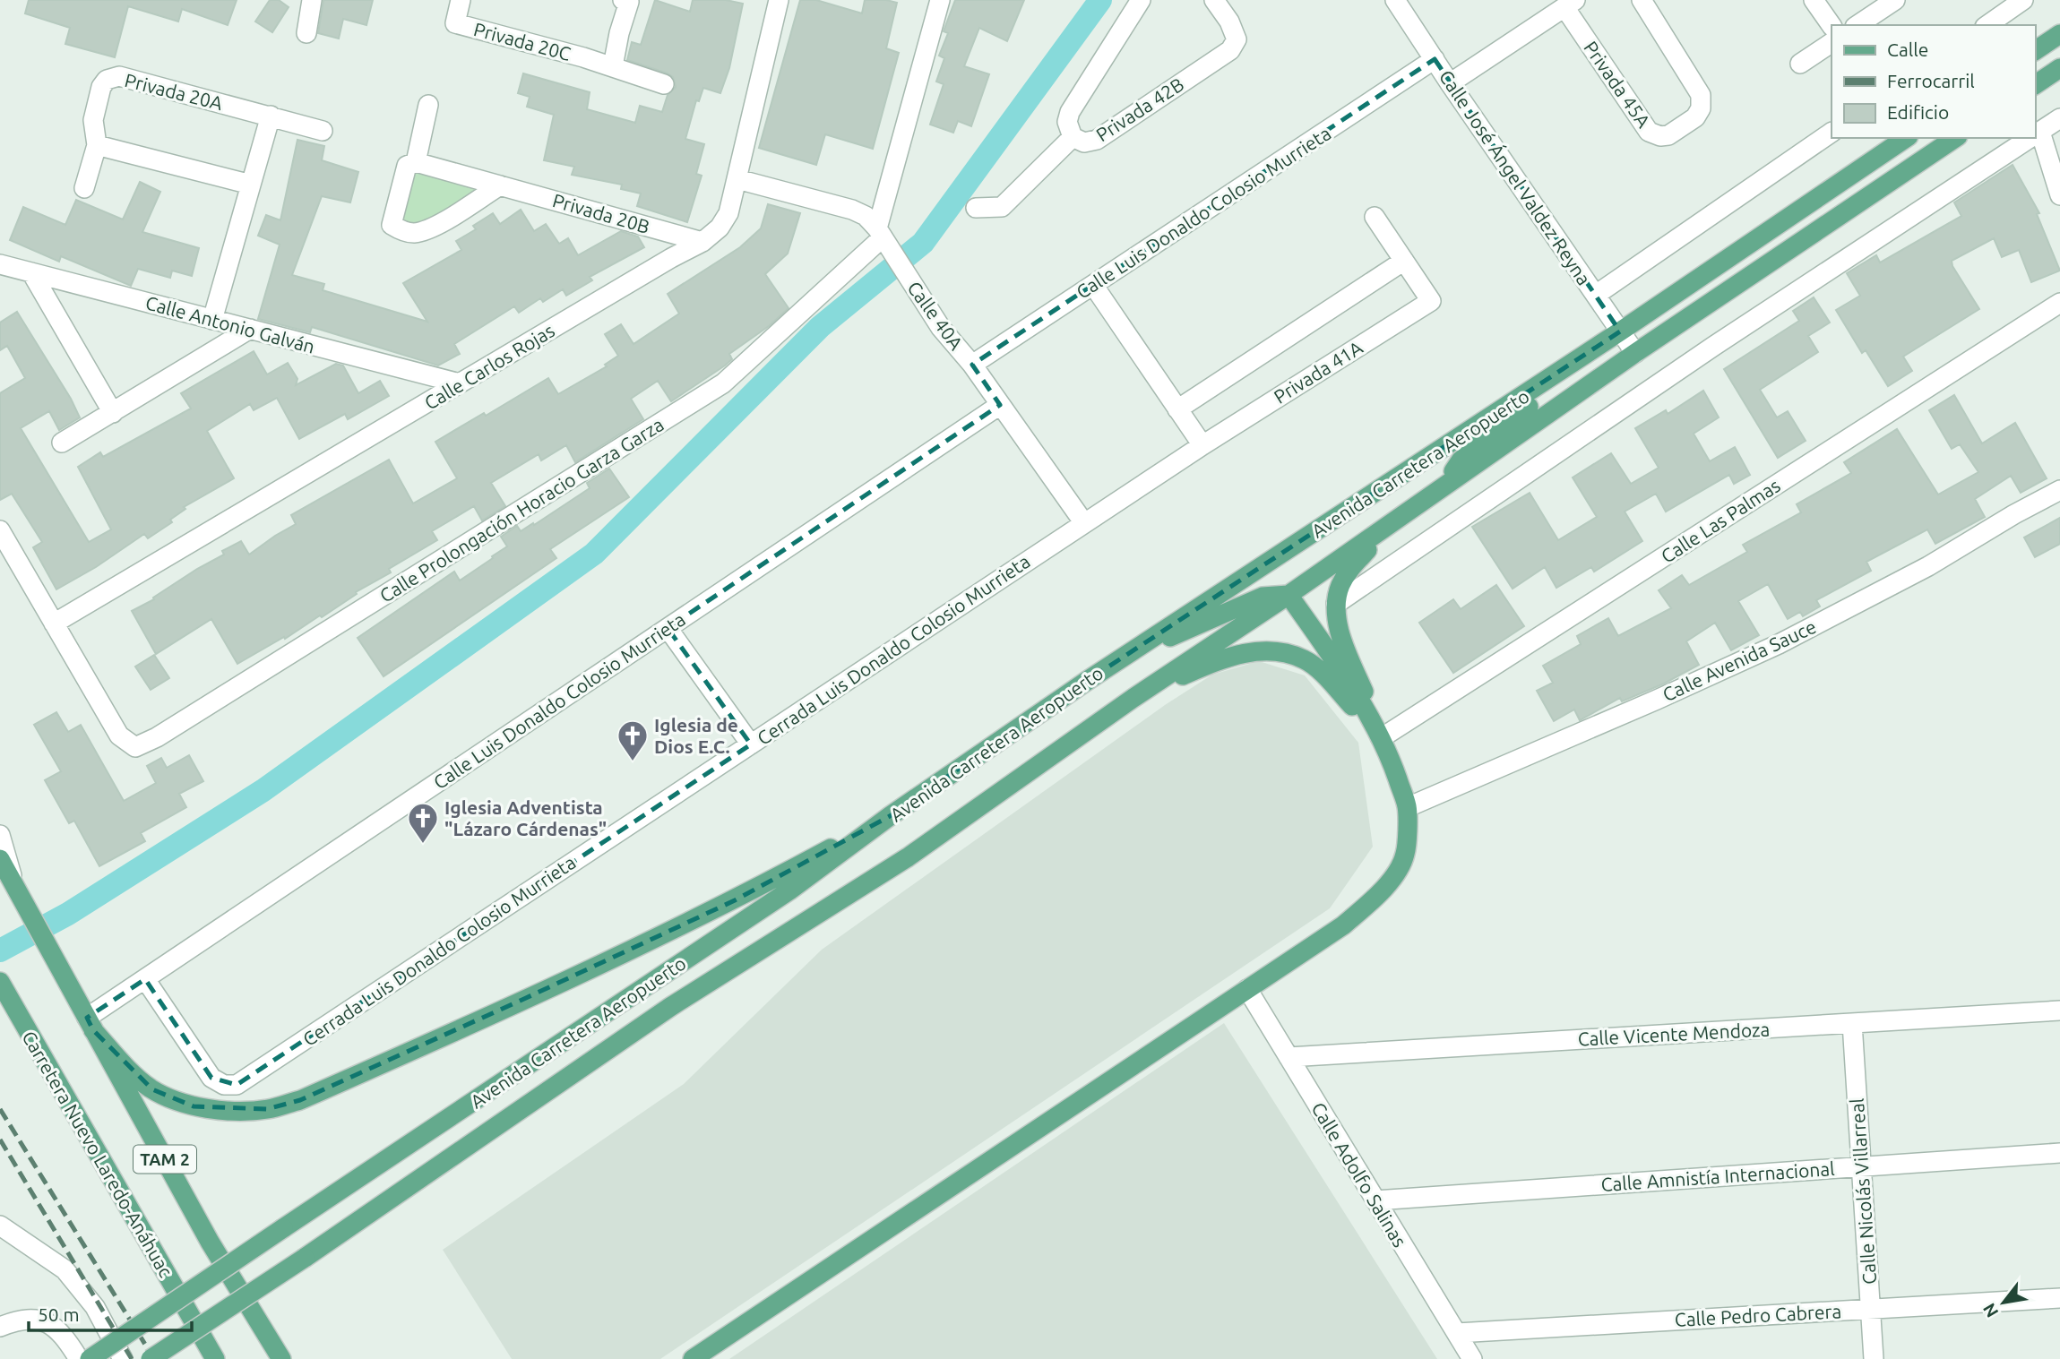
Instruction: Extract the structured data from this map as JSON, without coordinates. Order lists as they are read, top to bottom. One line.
{"streets":{"main road":["Avenida Carretera Aeropuerto","Carretera Nuevo Laredo-Anáhuac","TAM 2"],"street":["Privada 20C","Privada 45A","Privada 20A","Privada 42B","Calle José Ángel Valdez Reyna","Calle Luis Donaldo Colosio Murrieta","Privada 20B","Calle 40A","Calle Antonio Galván","Calle Carlos Rojas","Privada 41A","Calle Prolongación Horacio Garza Garza","Calle Las Palmas","Cerrada Luis Donaldo Colosio Murrieta","Calle Avenida Sauce","Calle Vicente Mendoza","Calle Adolfo Salinas","Calle Amnistía Internacional","Calle Nicolás Villarreal","Calle Pedro Cabrera"]},"crossings":[["Privada 45A","Calle José Ángel Valdez Reyna"],["Calle José Ángel Valdez Reyna","Calle Luis Donaldo Colosio Murrieta"],["Calle José Ángel Valdez Reyna","Avenida Carretera Aeropuerto"],["Calle Luis Donaldo Colosio Murrieta","Calle 40A"],["Calle Luis Donaldo Colosio Murrieta","Cerrada Luis Donaldo Colosio Murrieta"],["Calle Luis Donaldo Colosio Murrieta","TAM 2"],["Privada 20B","Calle Carlos Rojas"],["Calle 40A","Calle Carlos Rojas"],["Calle 40A","Calle Prolongación Horacio Garza Garza"],["Calle 40A","Cerrada Luis Donaldo Colosio Murrieta"],["Calle Antonio Galván","Calle Carlos Rojas"],["Calle Carlos Rojas","Calle Prolongación Horacio Garza Garza"],["Privada 41A","Cerrada Luis Donaldo Colosio Murrieta"],["Calle Vicente Mendoza","Calle Adolfo Salinas"],["Calle Vicente Mendoza","Calle Nicolás Villarreal"],["Calle Adolfo Salinas","Calle Amnistía Internacional"],["Calle Adolfo Salinas","Calle Pedro Cabrera"],["Calle Amnistía Internacional","Calle Nicolás Villarreal"],["Calle Nicolás Villarreal","Calle Pedro Cabrera"]],"places":{"church":["Iglesia de Dios E.C.","Iglesia Adventista \"Lázaro Cárdenas\""]},"legend":["Calle","Ferrocarril","Edificio"],"scale_bar":"50 m","north":"bottom left"}
